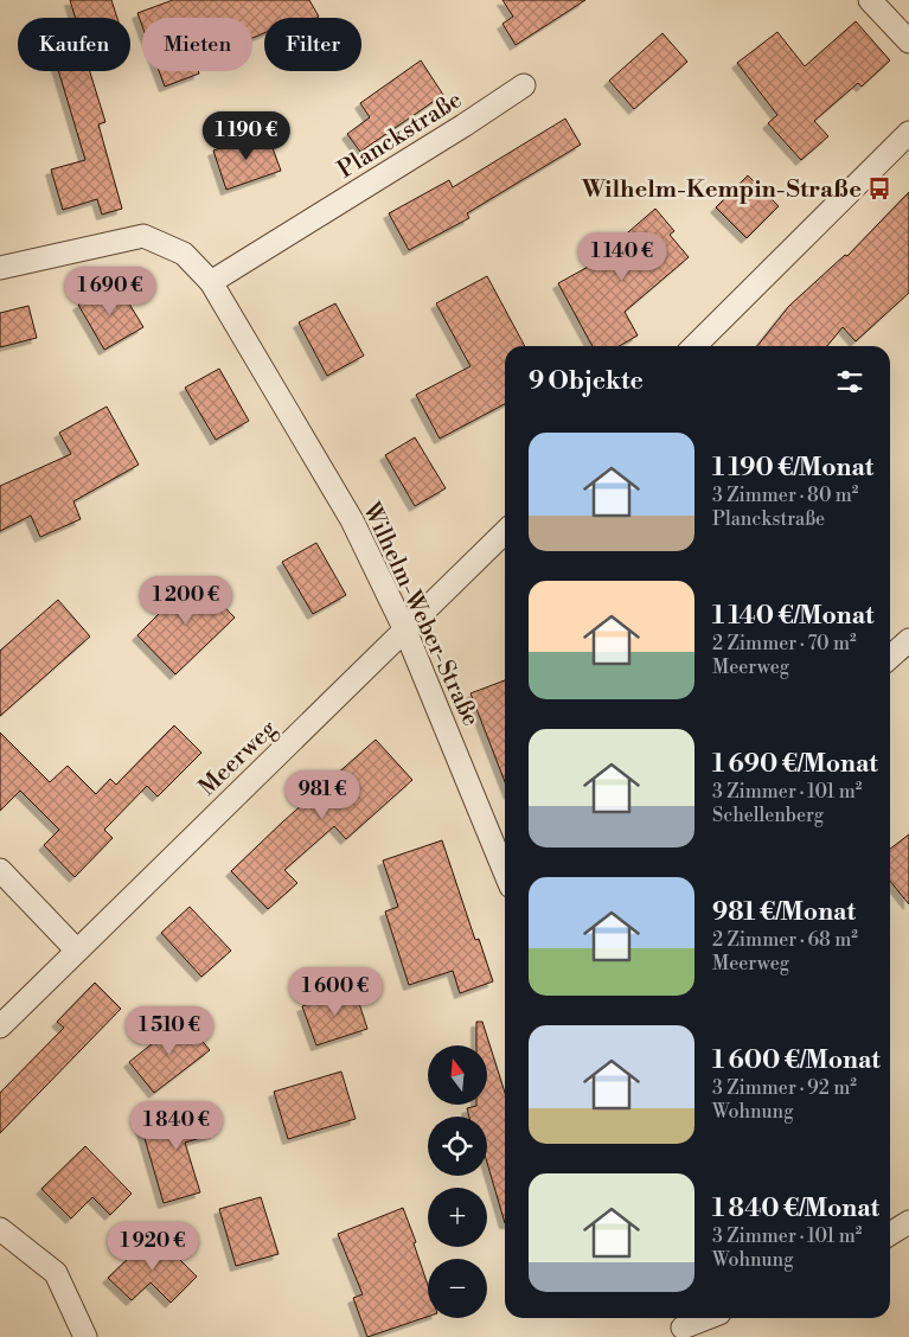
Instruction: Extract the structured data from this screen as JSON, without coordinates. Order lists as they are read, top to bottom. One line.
{"streets":{"street":["Planckstraße","Wilhelm-Weber-Straße","Meerweg"]},"crossings":[["Planckstraße","Wilhelm-Weber-Straße"],["Wilhelm-Weber-Straße","Meerweg"]],"places":{"bus stop":["Wilhelm-Kempin-Straße"]},"north":"top","page":{"chip":["Kaufen","Mieten","Filter"],"price":["1 190 €","1 140 €","1 690 €","1 200 €","981 €","1 600 €","1 510 €","1 840 €","1 920 €"],"heading":"9 Objekte","list":[{"name":"1 190 €/Monat","note":"3 Zimmer · 80 m² · Planckstraße"},{"name":"1 140 €/Monat","note":"2 Zimmer · 70 m² · Meerweg"},{"name":"1 690 €/Monat","note":"3 Zimmer · 101 m² · Schellenberg"},{"name":"981 €/Monat","note":"2 Zimmer · 68 m² · Meerweg"},{"name":"1 600 €/Monat","note":"3 Zimmer · 92 m² · Wohnung"},{"name":"1 840 €/Monat","note":"3 Zimmer · 101 m² · Wohnung"}],"map_buttons":["+","−"]}}
